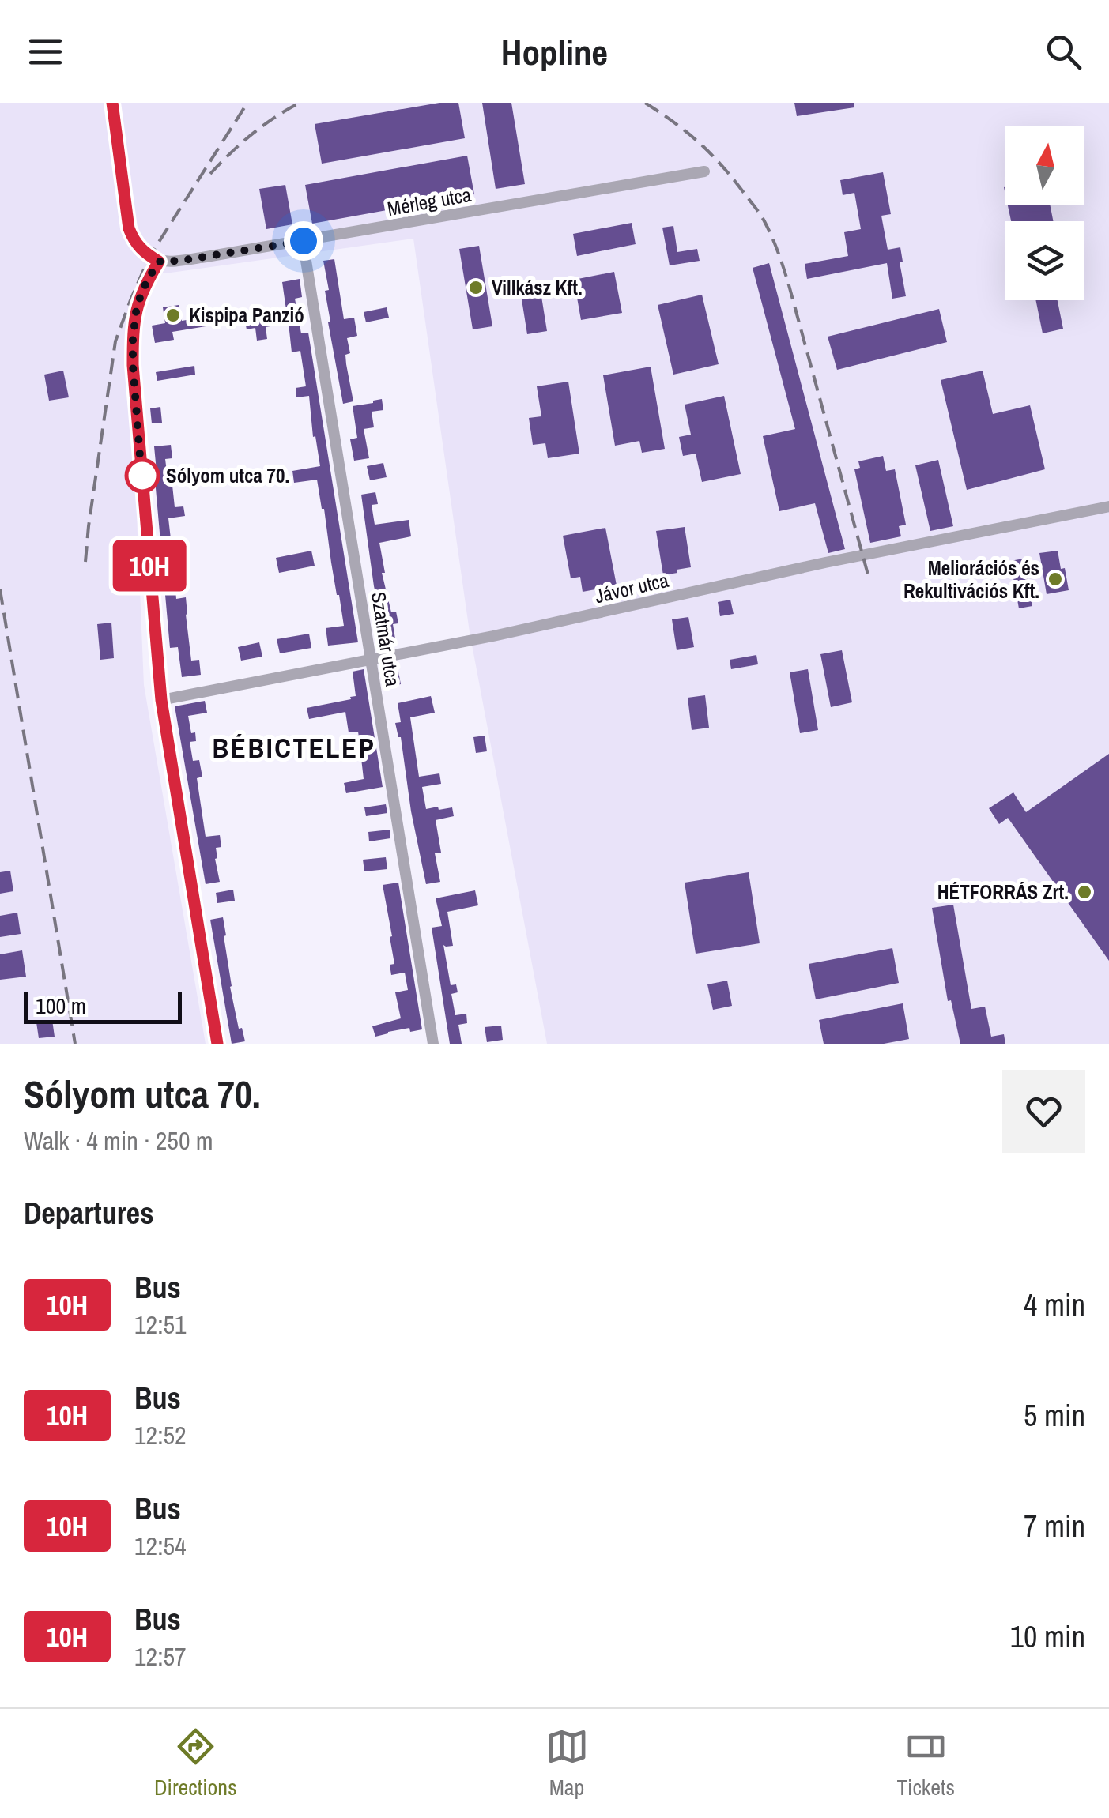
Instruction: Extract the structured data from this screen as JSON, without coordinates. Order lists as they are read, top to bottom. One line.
{"streets":{"street":["Mérleg utca","Jávor utca","Szatmár utca"]},"crossings":[["Mérleg utca","Szatmár utca"],["Jávor utca","Szatmár utca"]],"districts":["BÉBICTELEP"],"places":["Villkász Kft.","Kispipa Panzió","Sólyom utca 70.","Meliorációs és Rekultivációs Kft.","HÉTFORRÁS Zrt."],"lines":["bus line 10H"],"scale_bar":"100 m","north":"top","page":{"header":"Hopline","on_map":"10H","scale":"100 m","heading":[["Sólyom utca 70.","Walk · 4 min · 250 m"],"Departures"],"list":[{"mark":"10H","name":"Bus","note":"12:51","value":"4 min"},{"mark":"10H","name":"Bus","note":"12:52","value":"5 min"},{"mark":"10H","name":"Bus","note":"12:54","value":"7 min"},{"mark":"10H","name":"Bus","note":"12:57","value":"10 min"}],"tabs":["Directions","Map","Tickets"]}}
